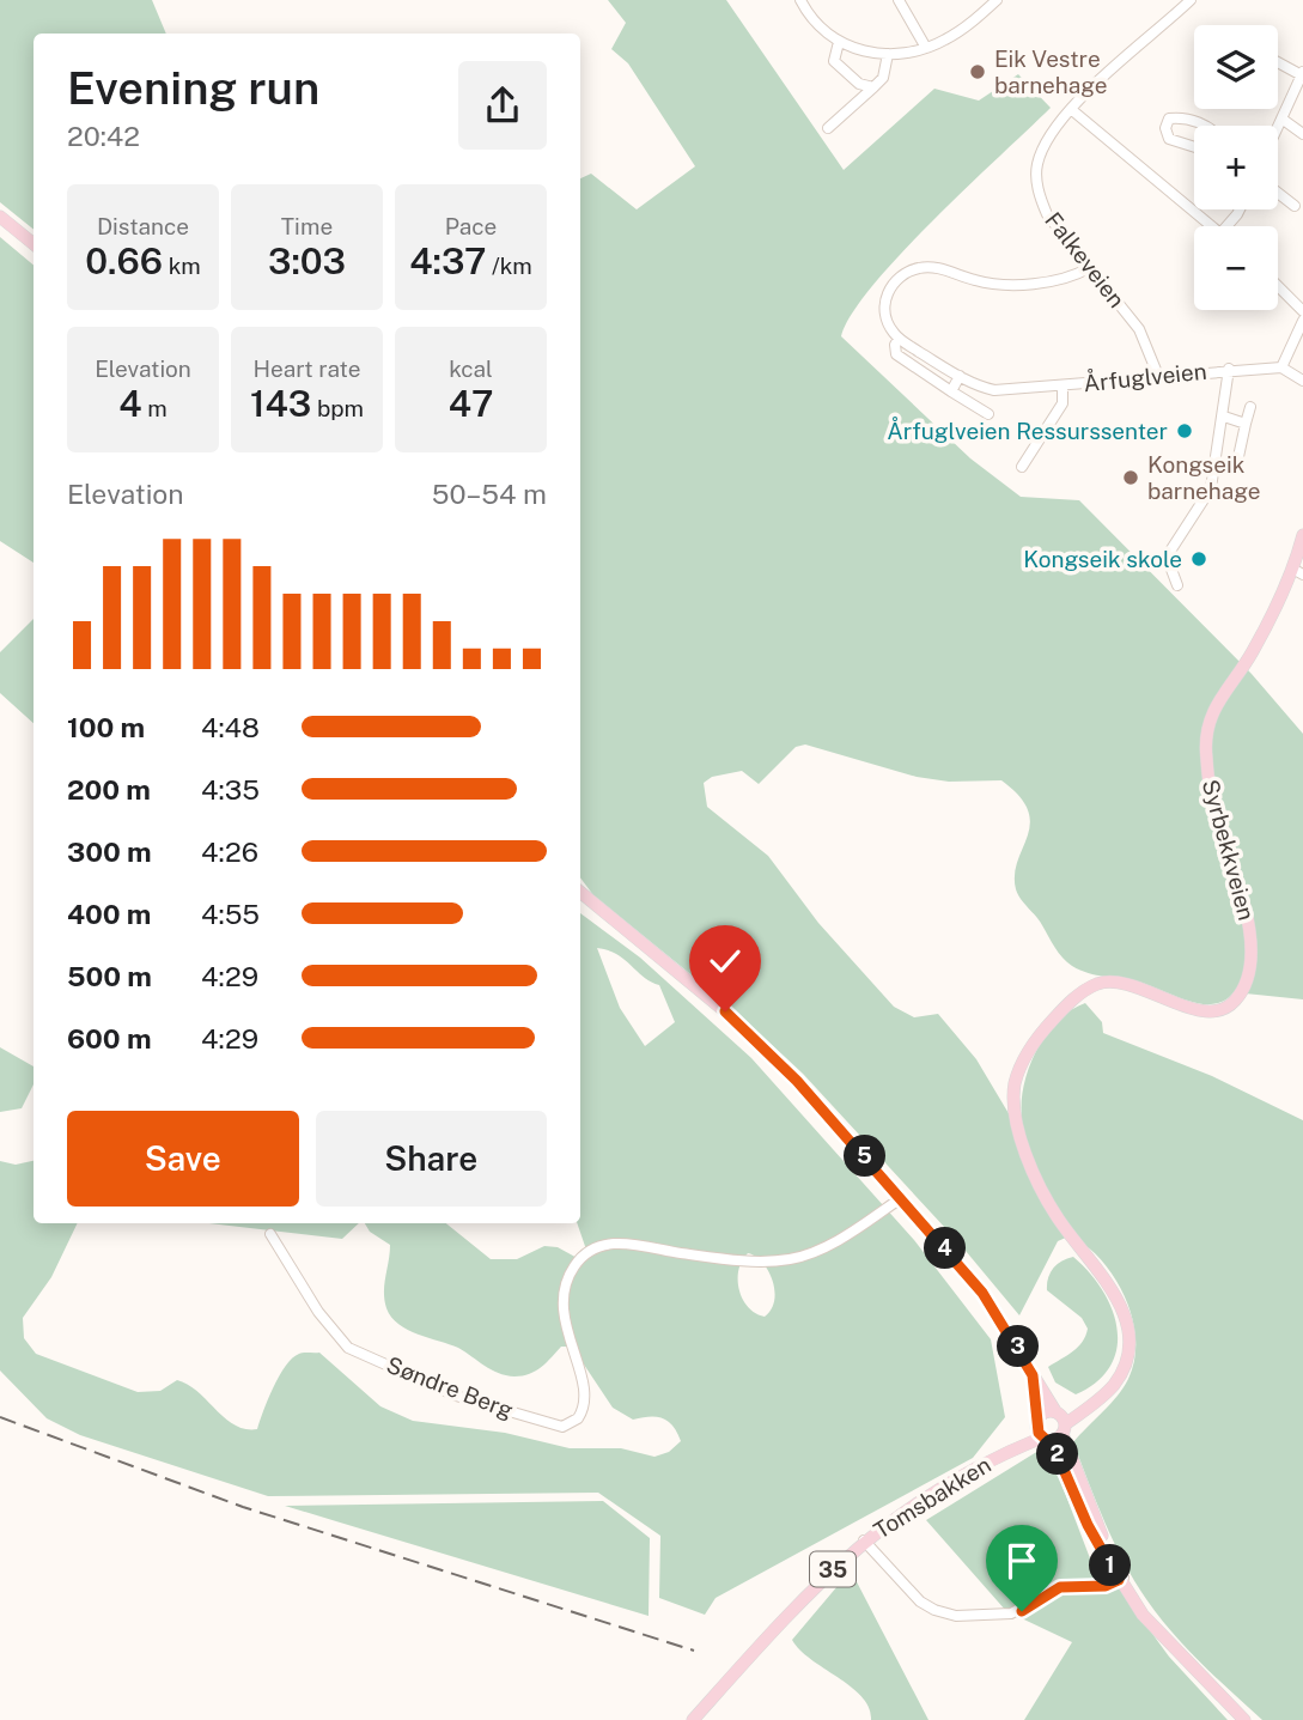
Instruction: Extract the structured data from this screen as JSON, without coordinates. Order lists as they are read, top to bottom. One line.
{"streets":{"main road":["Syrbekkveien","Tomsbakken","35"],"street":["Falkeveien","Årfuglveien","Søndre Berg"]},"crossings":[["Falkeveien","Årfuglveien"]],"places":["Eik Vestre barnehage","Årfuglveien Ressurssenter","Kongseik barnehage","Kongseik skole"],"page":{"map_buttons":["+","−"],"heading":["Evening run","20:42"],"stats":[["Distance","0.66 km"],["Time","3:03"],["Pace","4:37 /km"],["Elevation","4 m"],["Heart rate","143 bpm"],["kcal","47"]],"chart":["Elevation","50–54 m"],"list":[{"name":"100 m","note":"4:48"},{"name":"200 m","note":"4:35"},{"name":"300 m","note":"4:26"},{"name":"400 m","note":"4:55"},{"name":"500 m","note":"4:29"},{"name":"600 m","note":"4:29"}],"buttons":["Save","Share"],"pins":["5","4","3","2","1"]}}
